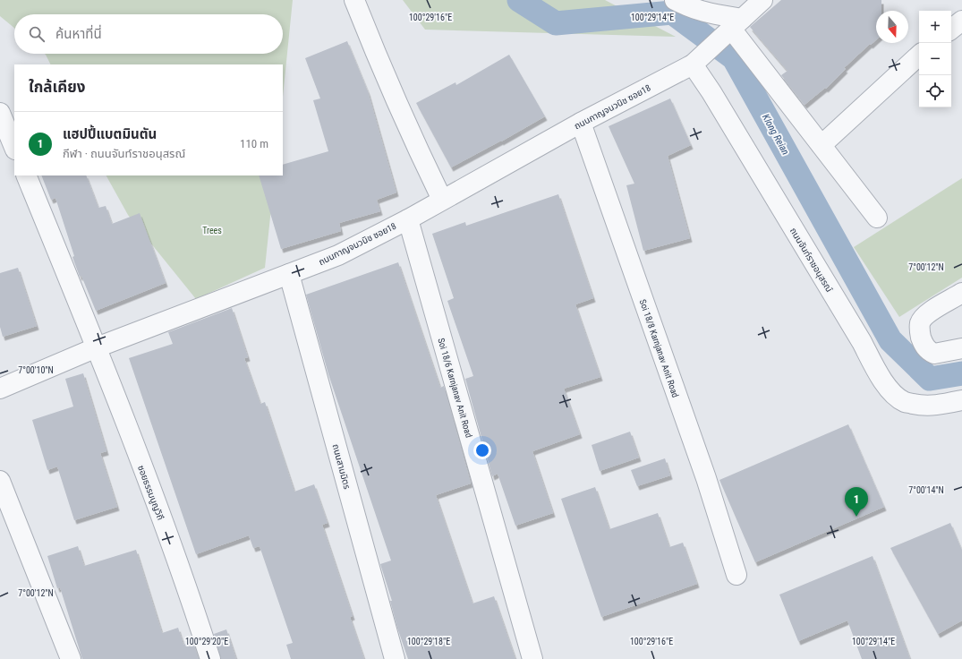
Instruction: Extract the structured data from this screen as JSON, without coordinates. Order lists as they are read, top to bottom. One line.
{"streets":{"street":["ถนนกาญจนวนิช ซอย18","ถนนจันท์ราชอนุสรณ์","Soi 18/8 Karnjanav Anit Road","Soi 18/6 Karnjanav Anit Road","ถนนสามมิตร","ซอยธรรมนูญวิถี"]},"crossings":[["ถนนกาญจนวนิช ซอย18","ถนนจันท์ราชอนุสรณ์"],["ถนนกาญจนวนิช ซอย18","Soi 18/8 Karnjanav Anit Road"],["ถนนกาญจนวนิช ซอย18","Soi 18/6 Karnjanav Anit Road"],["ถนนกาญจนวนิช ซอย18","ถนนสามมิตร"],["ถนนกาญจนวนิช ซอย18","ซอยธรรมนูญวิถี"]],"water":["Klong Reian"],"parks":["Trees"],"north":"bottom","page":{"map_buttons":["+","−"],"search":"ค้นหาที่นี่","heading":"ใกล้เคียง","list":[{"mark":"1","name":"แฮปปี้แบตมินตัน","note":"กีฬา · ถนนจันท์ราชอนุสรณ์","value":"110 m"}],"pins":"1"},"coordinates":["100°29'16\"E","100°29'14\"E","7°00'12\"N","7°00'10\"N","7°00'14\"N","100°29'20\"E","100°29'18\"E"]}
